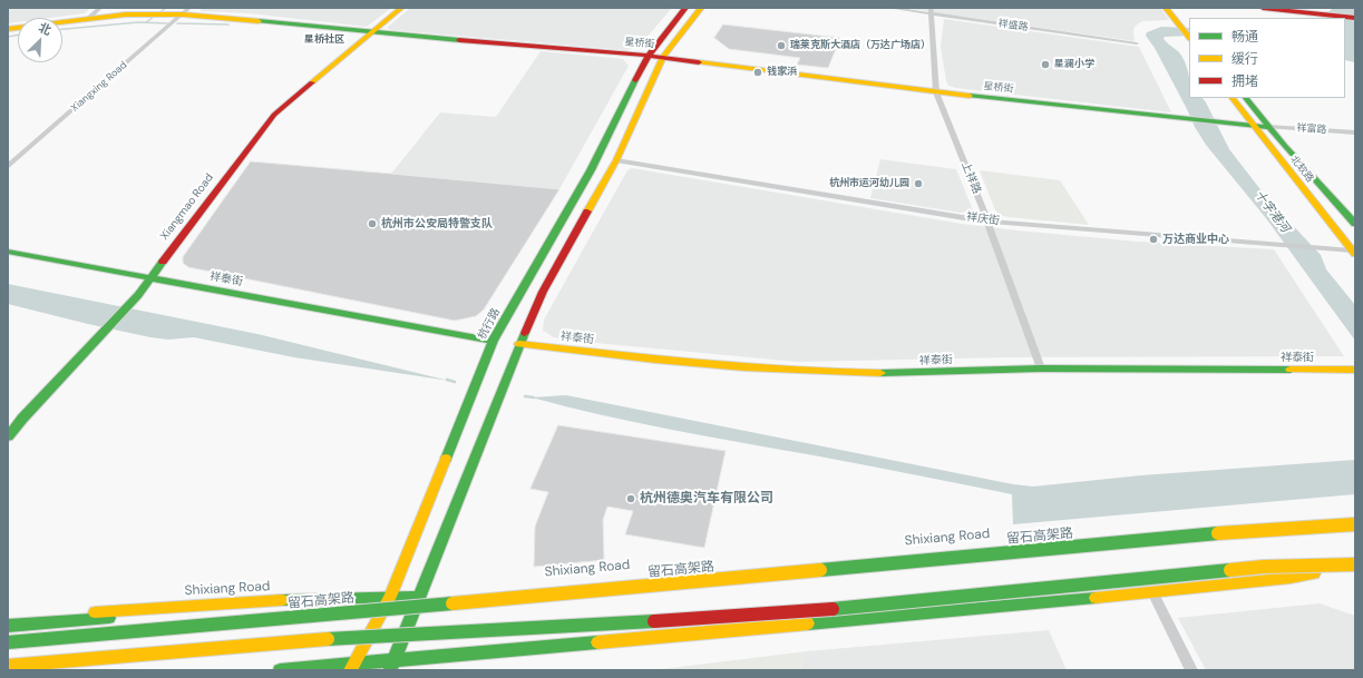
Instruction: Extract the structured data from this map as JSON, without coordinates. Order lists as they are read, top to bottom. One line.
{"streets":{"main road":["星桥街","北软路","Xiangmao Road","祥泰街","杭行路","留石高架路","Shixiang Road"],"street":["祥盛路","Xiangxing Road","祥富路","上祥路","祥庆街"]},"crossings":[["祥盛路","上祥路"],["星桥街","Xiangxing Road"],["星桥街","祥富路"],["星桥街","北软路"],["星桥街","上祥路"],["星桥街","Xiangmao Road"],["星桥街","杭行路"],["祥富路","北软路"],["北软路","祥庆街"],["上祥路","祥庆街"],["上祥路","祥泰街"],["Xiangmao Road","祥泰街"],["祥泰街","杭行路"],["杭行路","Shixiang Road"]],"districts":["星桥社区"],"water":["十字港河"],"places":["瑞莱克斯大酒店（万达广场店）","星澜小学","钱家浜","杭州市运河幼儿园","杭州市公安局特警支队","万达商业中心","杭州德奥汽车有限公司"],"legend":["畅通","缓行","拥堵"],"north":"top right"}
